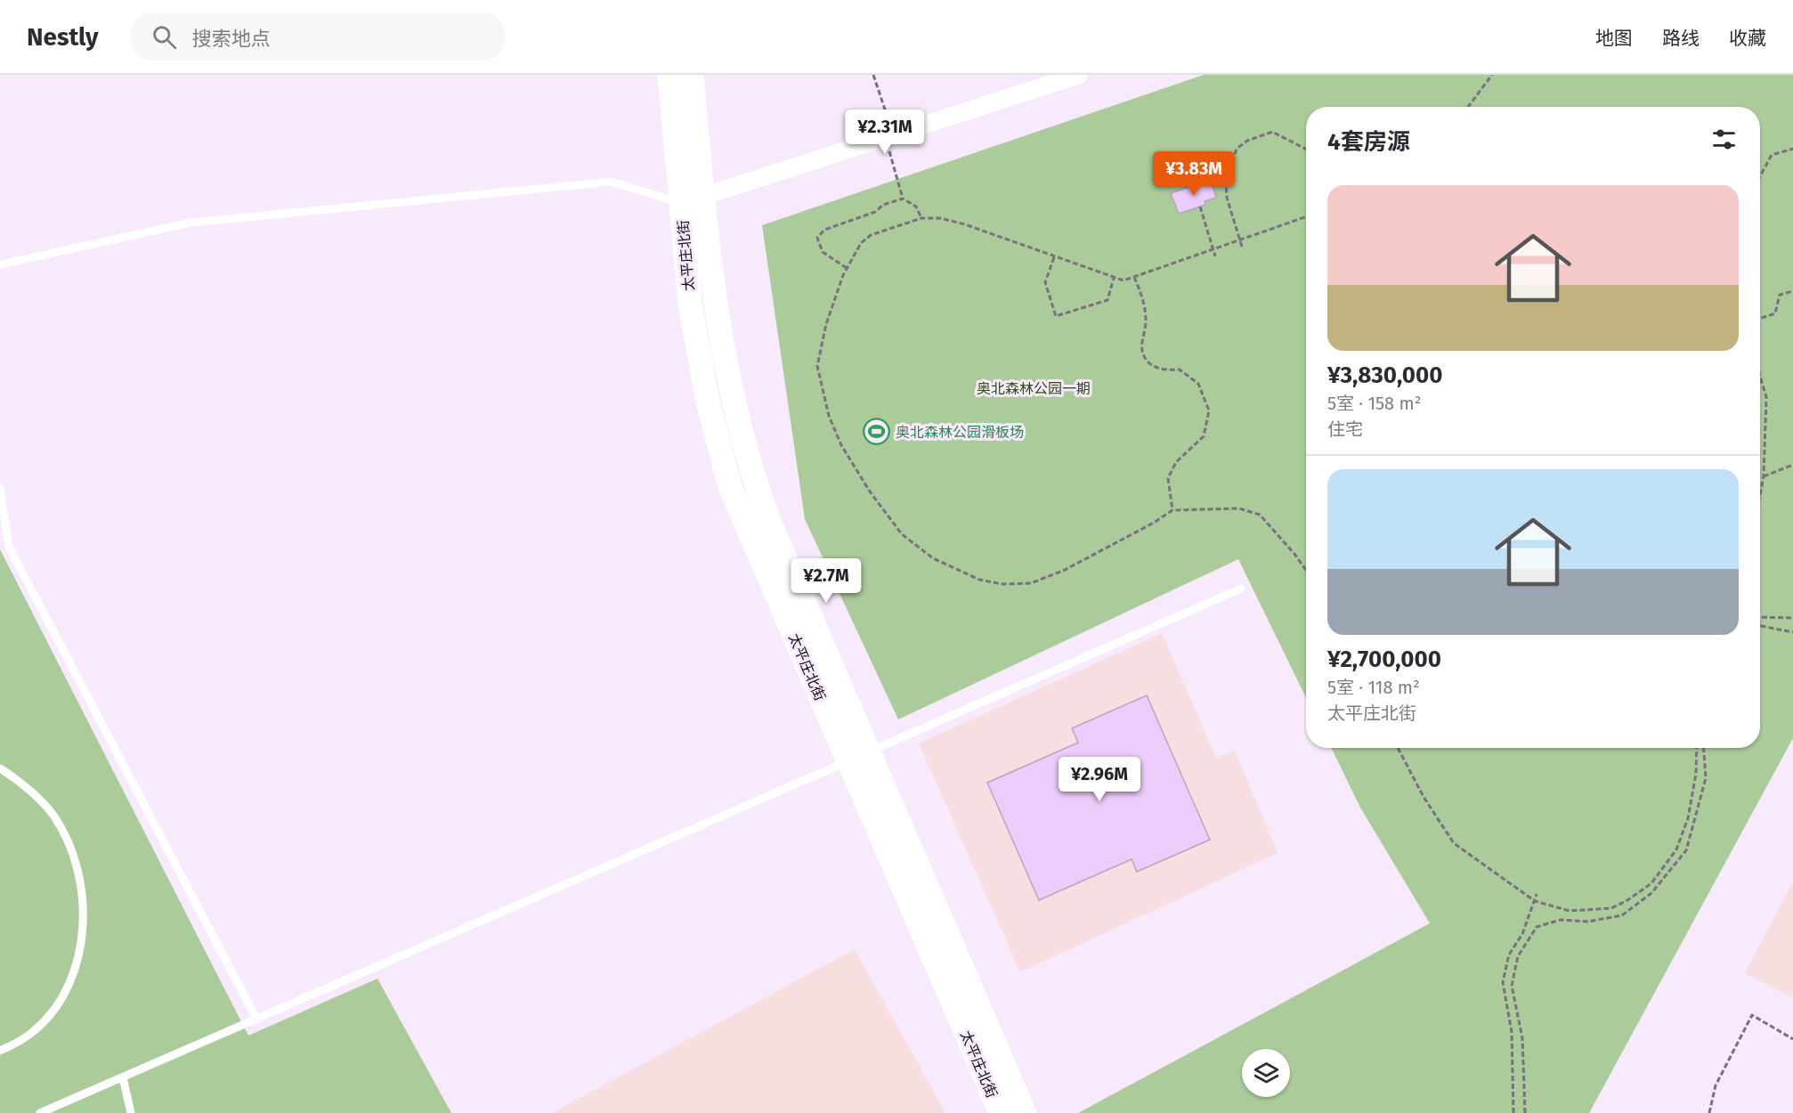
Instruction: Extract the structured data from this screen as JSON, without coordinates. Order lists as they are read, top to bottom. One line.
{"streets":{"main road":["太平庄北街"]},"parks":["奥北森林公园一期"],"places":{"sports":["奥北森林公园滑板场"]},"page":{"header":"Nestly","search":"搜索地点","nav":["地图","路线","收藏"],"heading":"4套房源","price":["¥2.31M","¥3.83M","¥2.7M","¥2.96M"],"list":[{"name":"¥3,830,000","note":"5室 · 158 m² · 住宅"},{"name":"¥2,700,000","note":"5室 · 118 m² · 太平庄北街"}]}}
